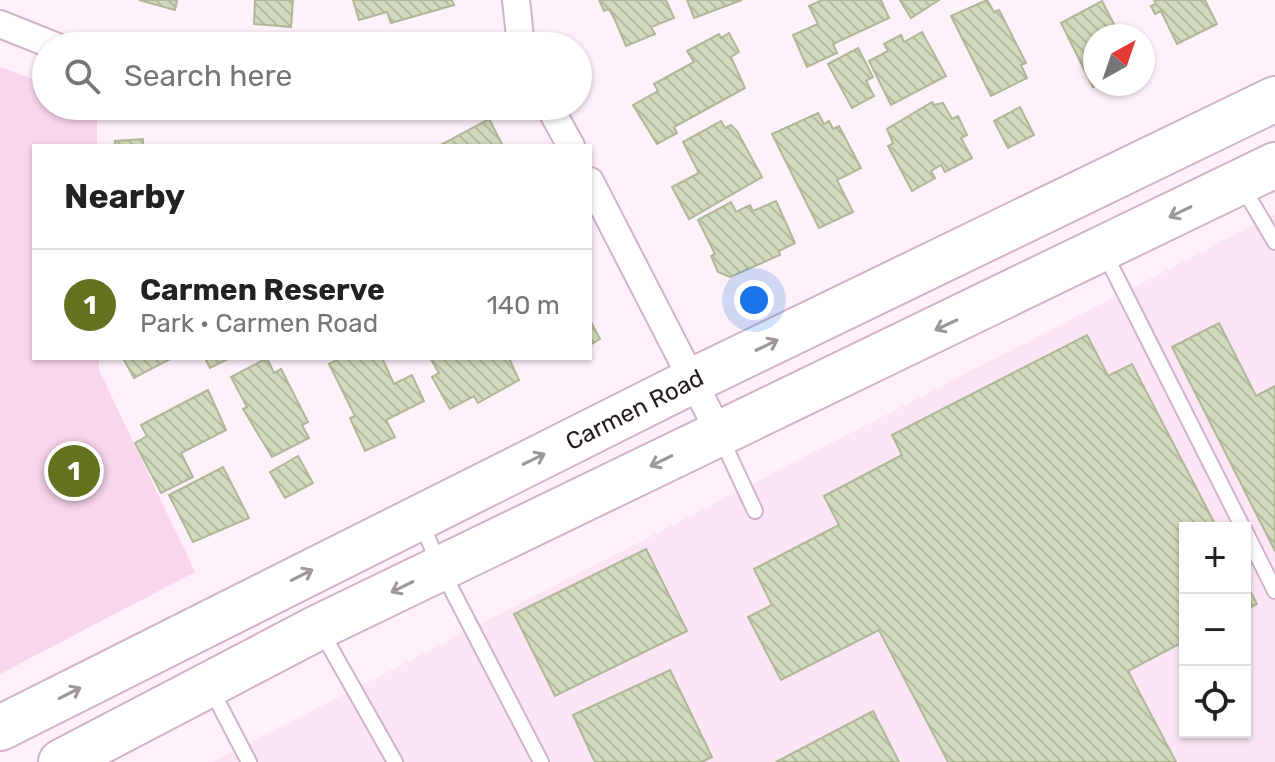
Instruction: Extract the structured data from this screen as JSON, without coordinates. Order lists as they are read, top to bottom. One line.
{"streets":{"highway":["Carmen Road"]},"north":"top right","page":{"search":"Search here","heading":"Nearby","list":[{"mark":"1","name":"Carmen Reserve","note":"Park · Carmen Road","value":"140 m"}],"pins":"1","map_buttons":["+","−"]}}
